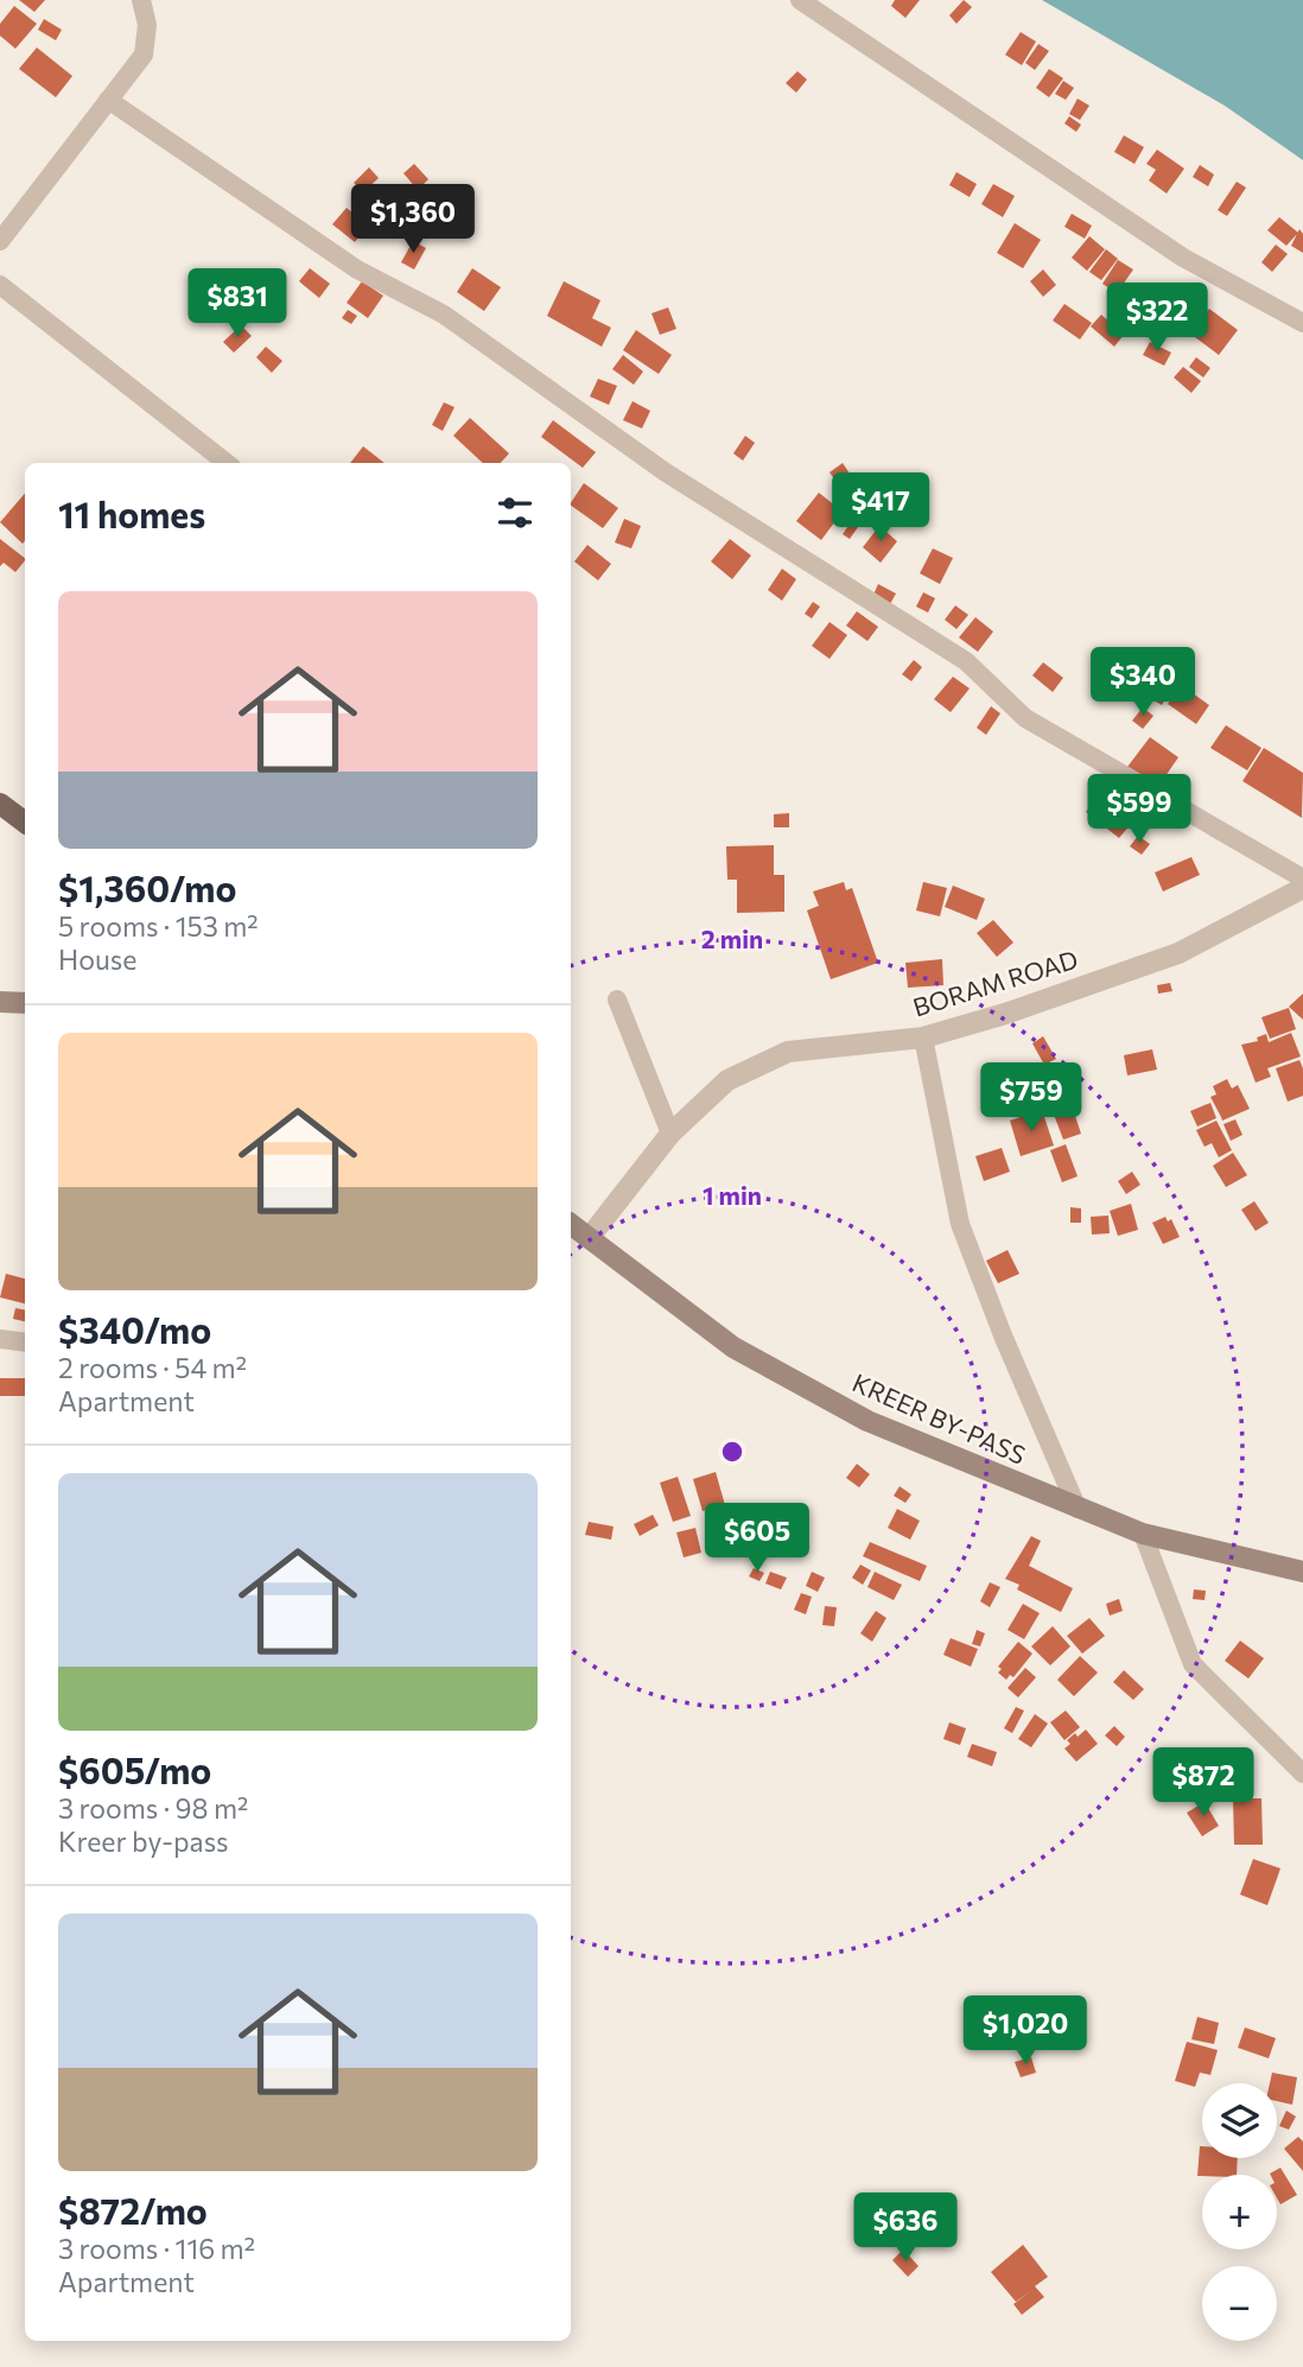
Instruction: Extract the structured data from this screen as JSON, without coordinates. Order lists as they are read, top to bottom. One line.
{"streets":{"main road":["KREER BY-PASS"],"street":["BORAM ROAD"]},"crossings":[["BORAM ROAD","KREER BY-PASS"]],"page":{"price":["$1,360","$831","$322","$417","$340","$599","$759","$605","$872","$1,020","$636"],"heading":"11 homes","list":[{"name":"$1,360/mo","note":"5 rooms · 153 m² · House"},{"name":"$340/mo","note":"2 rooms · 54 m² · Apartment"},{"name":"$605/mo","note":"3 rooms · 98 m² · Kreer by-pass"},{"name":"$872/mo","note":"3 rooms · 116 m² · Apartment"}],"map_buttons":["+","−"]},"rings":["2 min","1 min"]}
